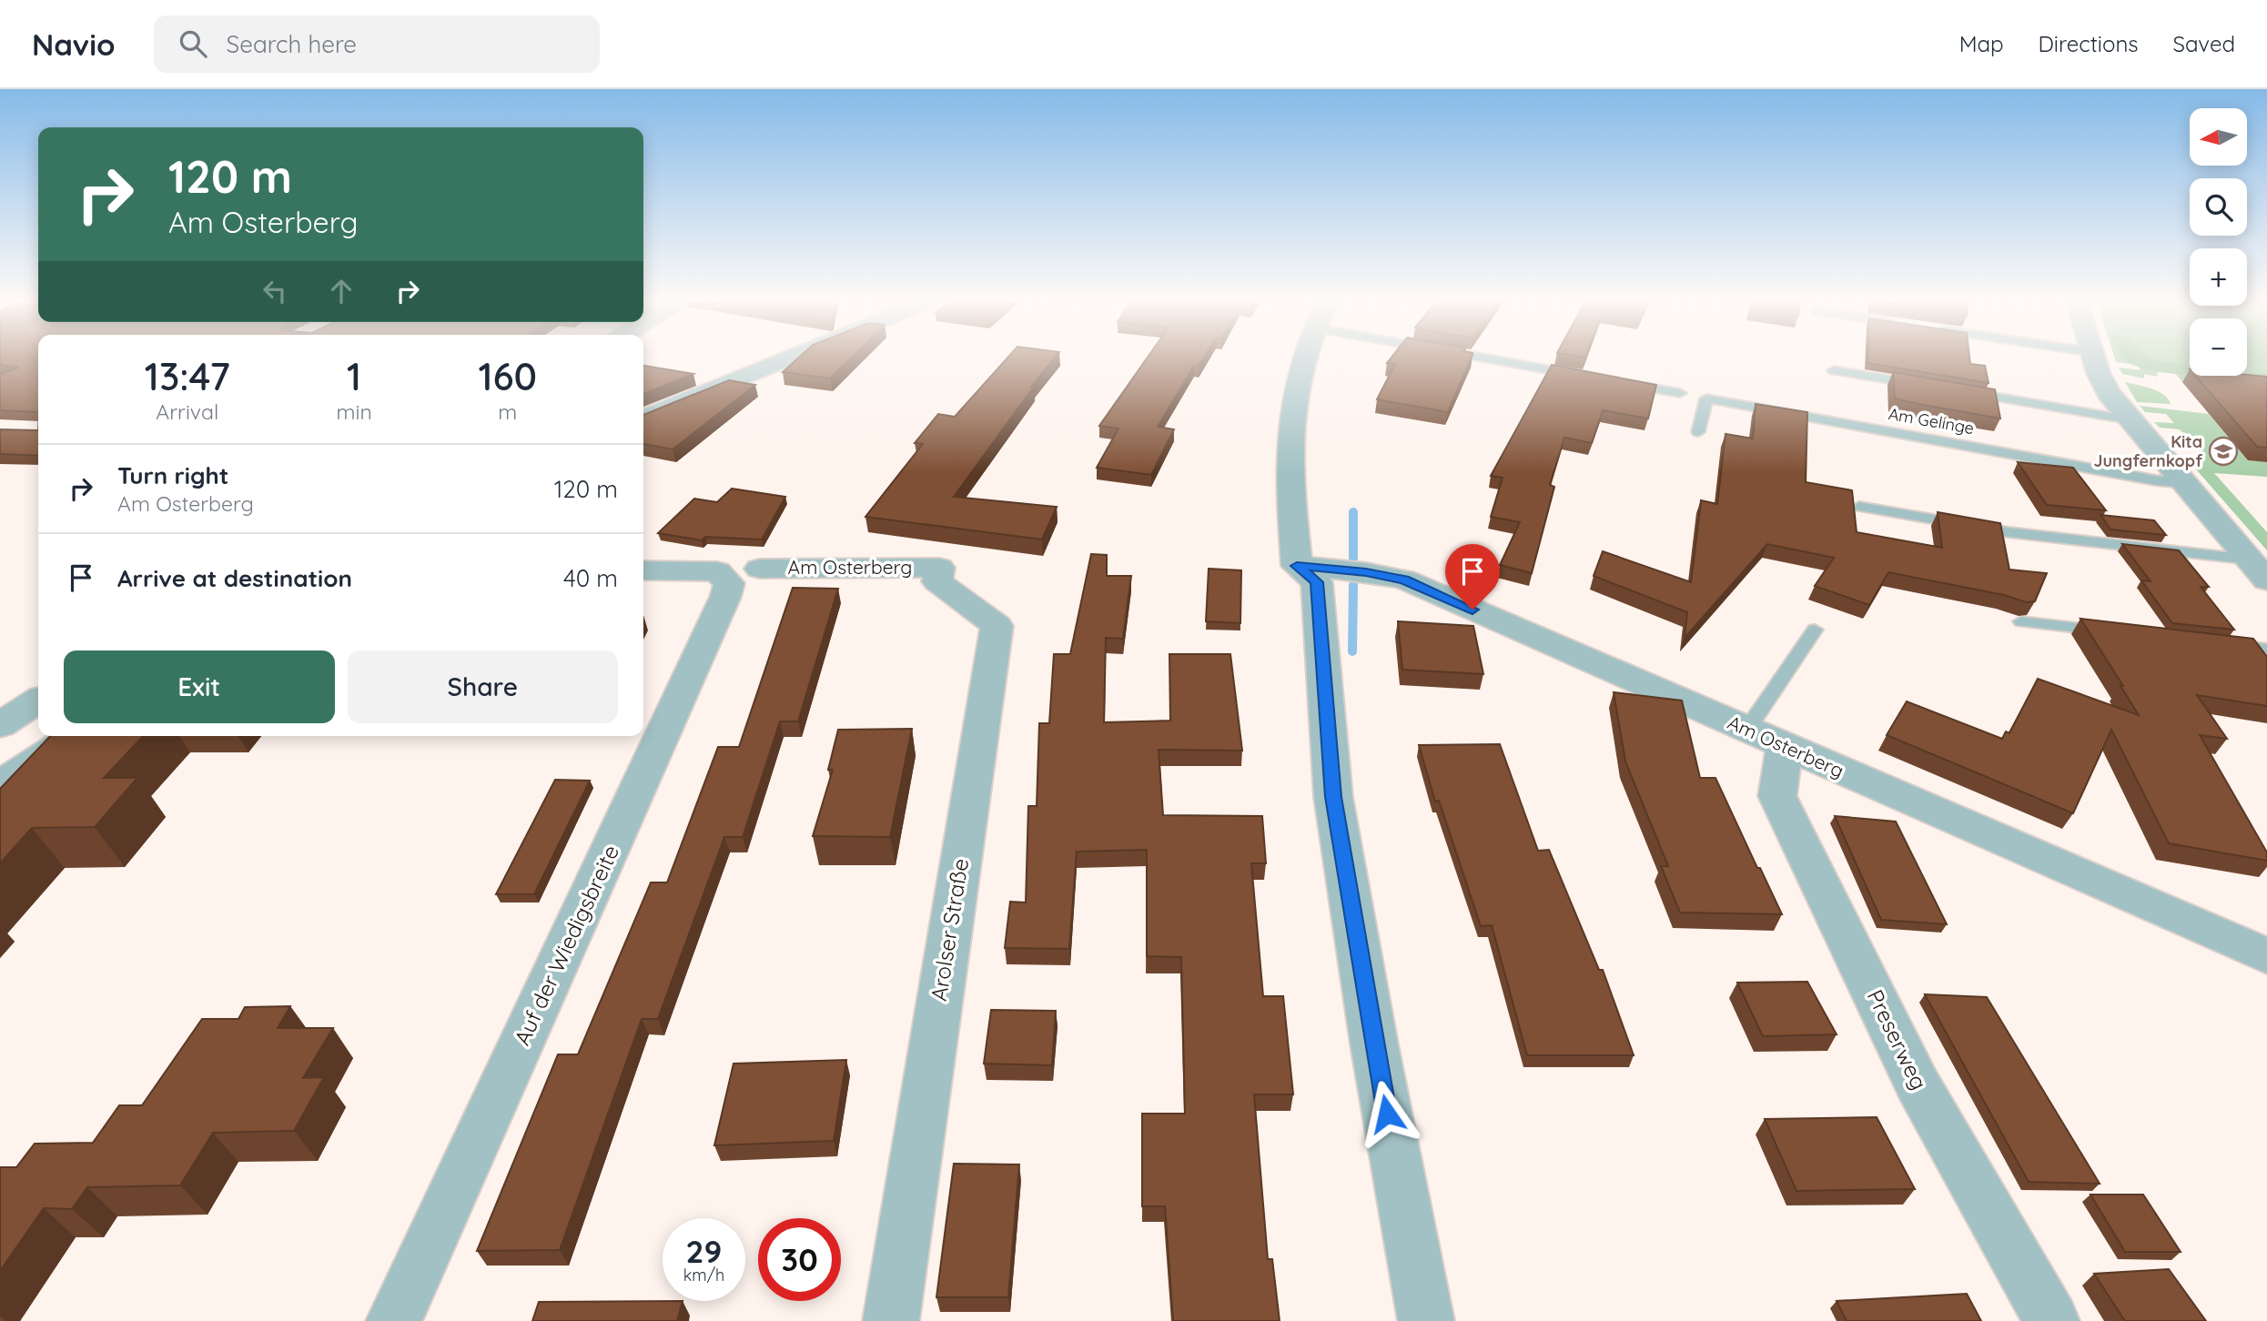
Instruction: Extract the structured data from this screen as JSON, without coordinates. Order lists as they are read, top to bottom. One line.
{"streets":{"street":["Am Osterberg","Arolser Straße","Auf der Wiedigsbreite","Preserweg"],"lane":["Am Gelinge"]},"crossings":[["Am Osterberg","Arolser Straße"],["Am Osterberg","Preserweg"]],"places":{"school or university":["Kita Jungfernkopf"]},"north":"left","page":{"header":"Navio","search":"Search here","nav":["Map","Directions","Saved"],"map_buttons":["+","−"],"turn":["120 m","Am Osterberg"],"eta":["13:47","Arrival","1","min","160","m"],"list":[{"name":"Turn right","note":"Am Osterberg","value":"120 m"},{"name":"Arrive at destination","value":"40 m"}],"buttons":["Exit","Share"],"speed":"29 km/h","limit":"30"}}
